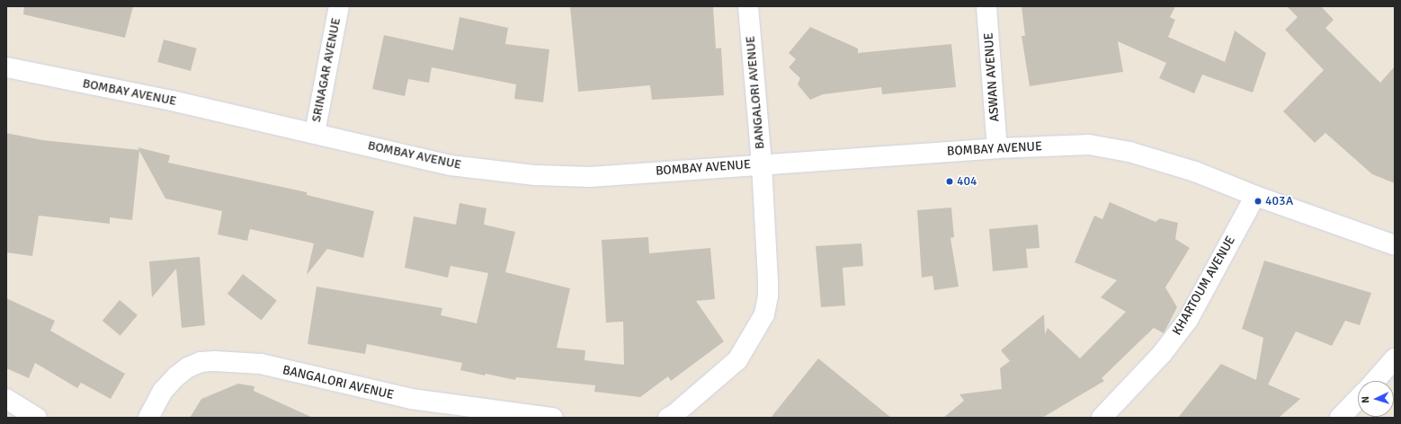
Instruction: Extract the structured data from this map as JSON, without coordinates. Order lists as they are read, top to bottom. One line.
{"streets":{"street":["SRINAGAR AVENUE","ASWAN AVENUE","BOMBAY AVENUE","BANGALORI AVENUE","KHARTOUM AVENUE"]},"crossings":[["SRINAGAR AVENUE","BOMBAY AVENUE"],["ASWAN AVENUE","BOMBAY AVENUE"],["BOMBAY AVENUE","BANGALORI AVENUE"],["BOMBAY AVENUE","KHARTOUM AVENUE"]],"places":["404","403A"],"north":"left"}
